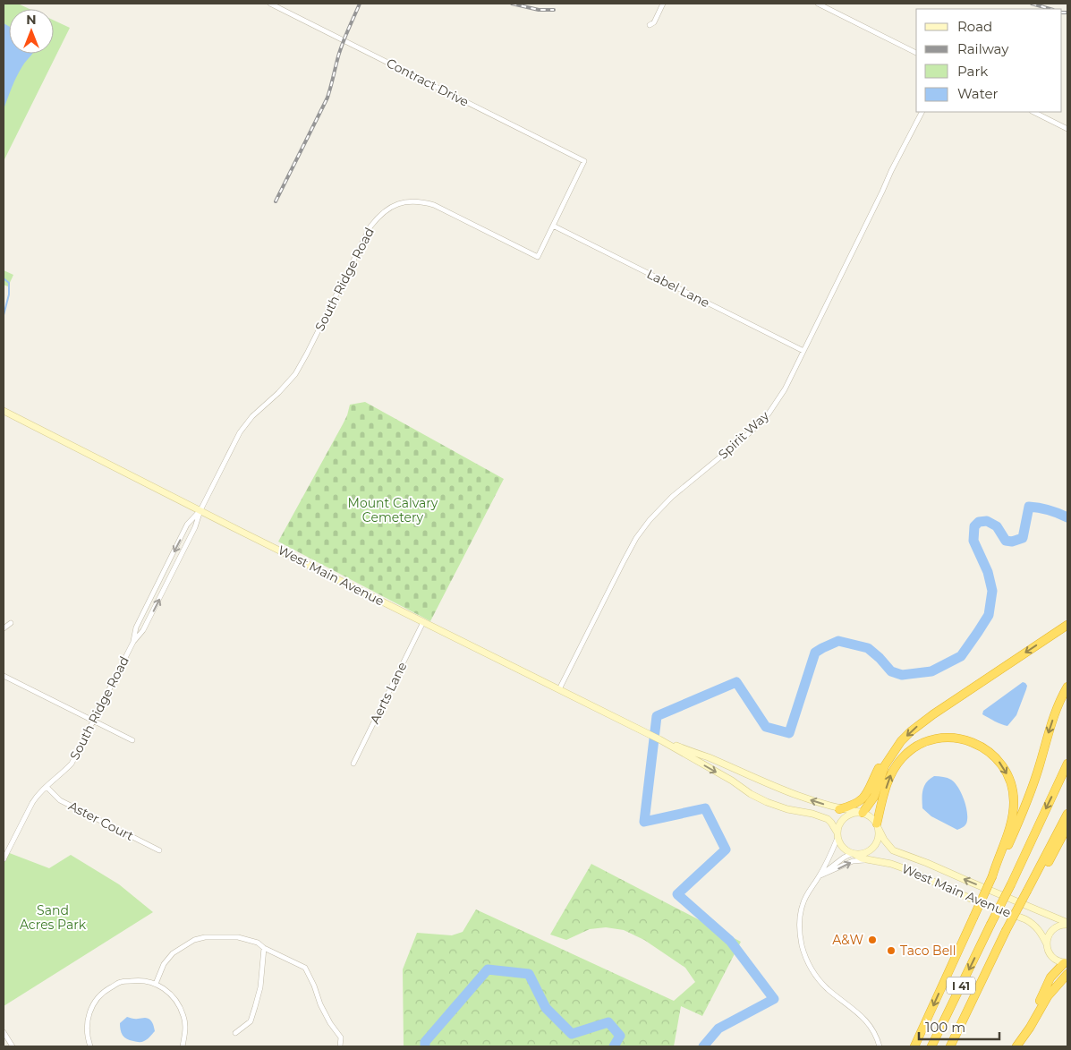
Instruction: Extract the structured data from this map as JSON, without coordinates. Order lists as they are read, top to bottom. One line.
{"streets":{"highway":["I 41"],"main road":["West Main Avenue"],"street":["Contract Drive","South Ridge Road","Label Lane","Spirit Way","Aerts Lane","Aster Court"]},"crossings":[["Contract Drive","South Ridge Road"],["South Ridge Road","Label Lane"],["South Ridge Road","West Main Avenue"],["South Ridge Road","Aster Court"],["Label Lane","Spirit Way"],["Spirit Way","West Main Avenue"],["West Main Avenue","Aerts Lane"]],"parks":["Mount Calvary Cemetery","Sand Acres Park"],"places":["A&W","Taco Bell"],"legend":["Road","Railway","Park","Water"],"scale_bar":"100 m","north":"top"}
